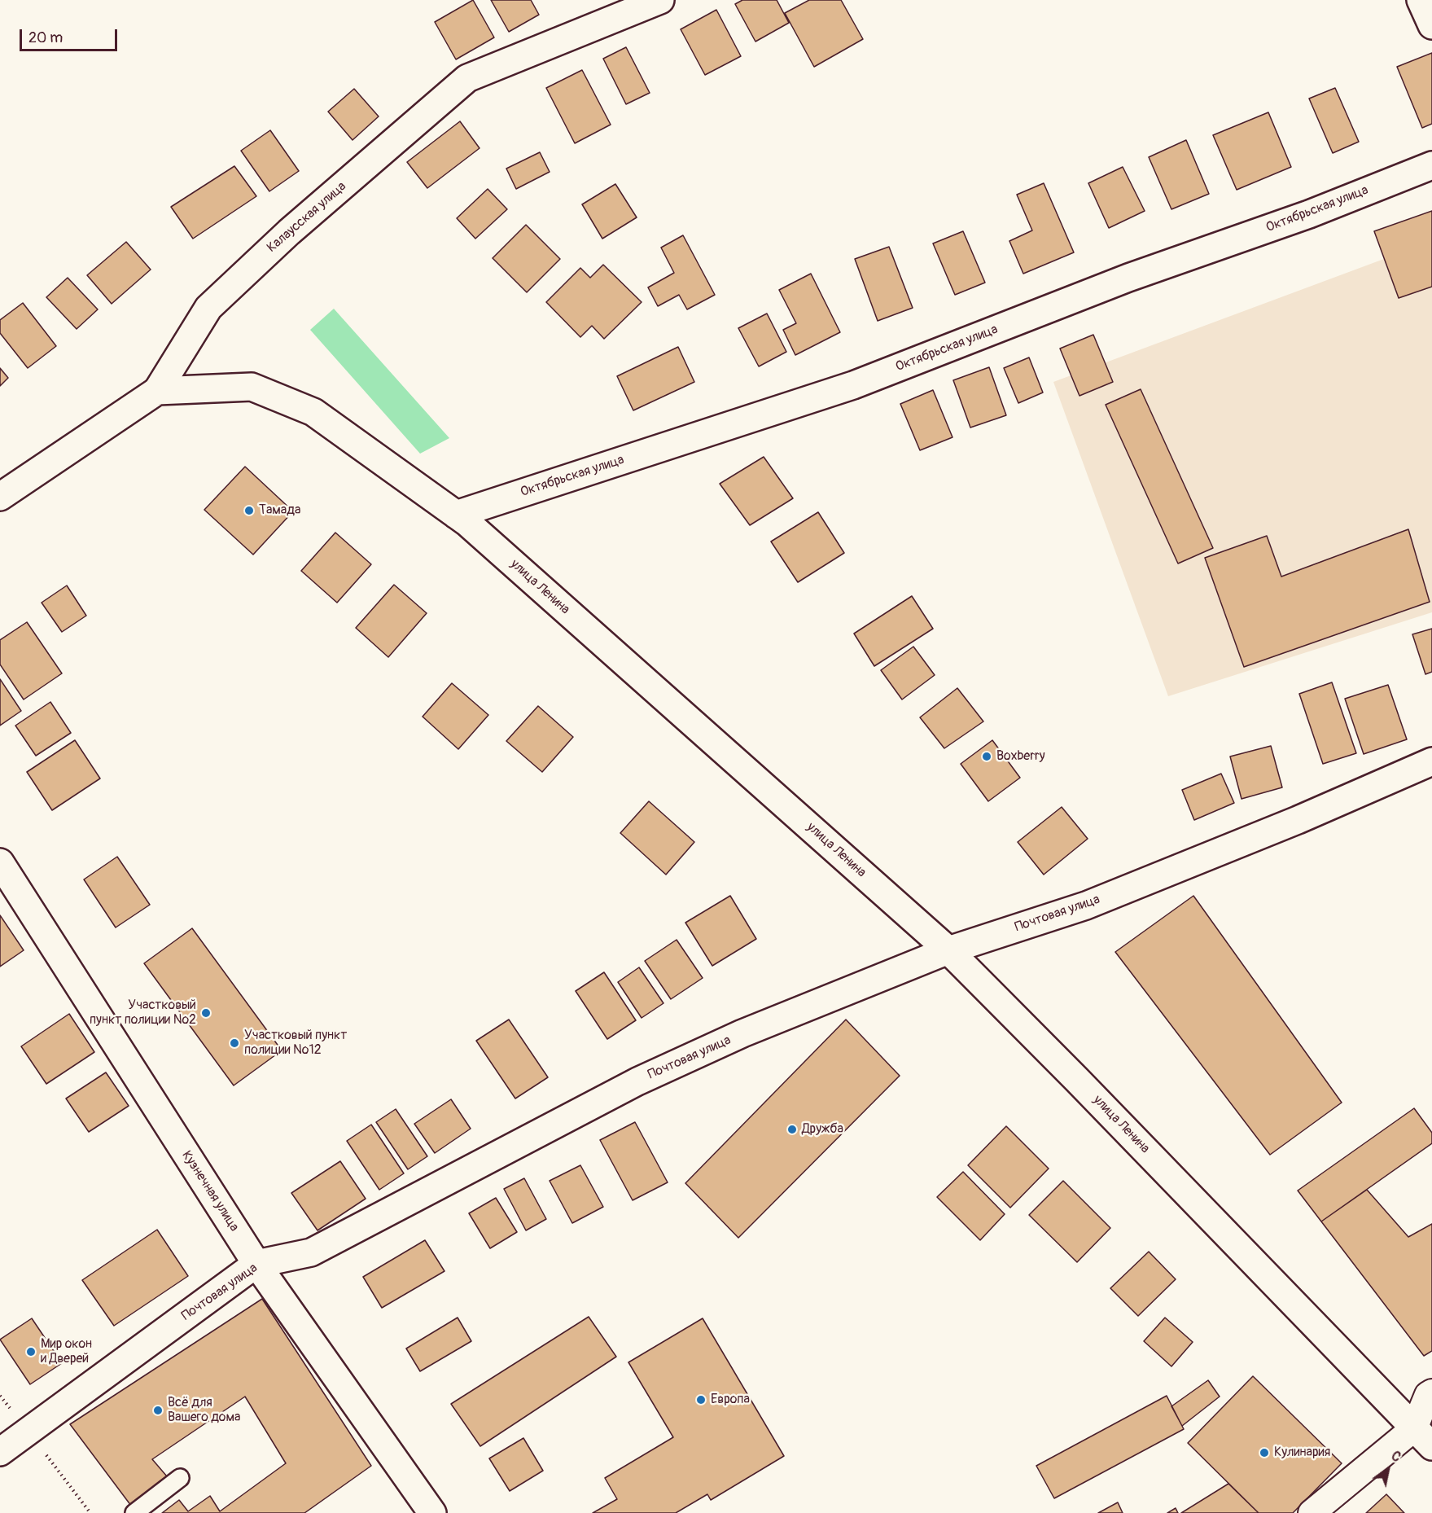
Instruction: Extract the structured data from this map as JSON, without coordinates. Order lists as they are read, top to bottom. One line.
{"streets":{"street":["Октябрьская улица","Калаусская улица","улица Ленина","Почтовая улица","Кузнечная улица"]},"crossings":[["Октябрьская улица","улица Ленина"],["Калаусская улица","улица Ленина"],["улица Ленина","Почтовая улица"],["Почтовая улица","Кузнечная улица"]],"places":["Тамада","Boxberry","Участковый пункт полиции №2","Участковый пункт полиции №12","Дружба","Мир окон и Дверей","Европа","Всё для Вашего дома","Кулинария"],"scale_bar":"20 m","north":"top right"}
